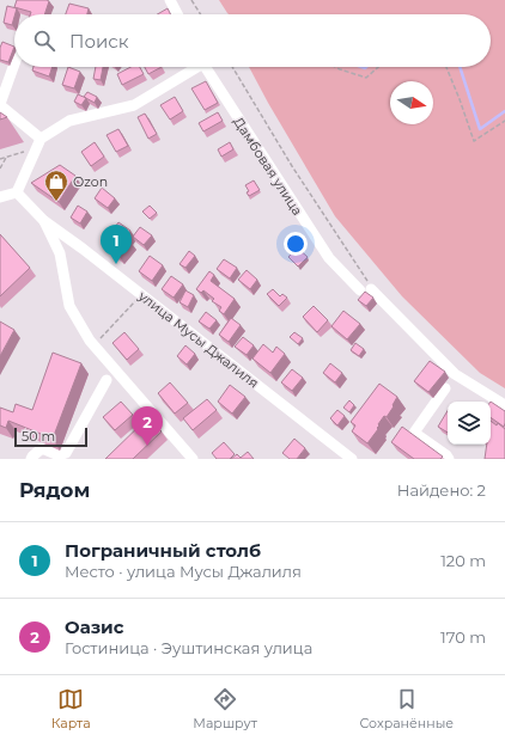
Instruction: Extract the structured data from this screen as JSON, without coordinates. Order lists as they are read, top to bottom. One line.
{"streets":{"street":["Дамбовая улица","улица Мусы Джалиля"]},"places":{"shop":["Ozon"]},"scale_bar":"50 m","north":"right","page":{"search":"Поиск","pins":["1","2"],"scale":"50 m","heading":["Рядом","Найдено: 2"],"list":[{"mark":"1","name":"Пограничный столб","note":"Место · улица Мусы Джалиля","value":"120 m"},{"mark":"2","name":"Оазис","note":"Гостиница · Эуштинская улица","value":"170 m"}],"nav":["Карта","Маршрут","Сохранённые"]}}
